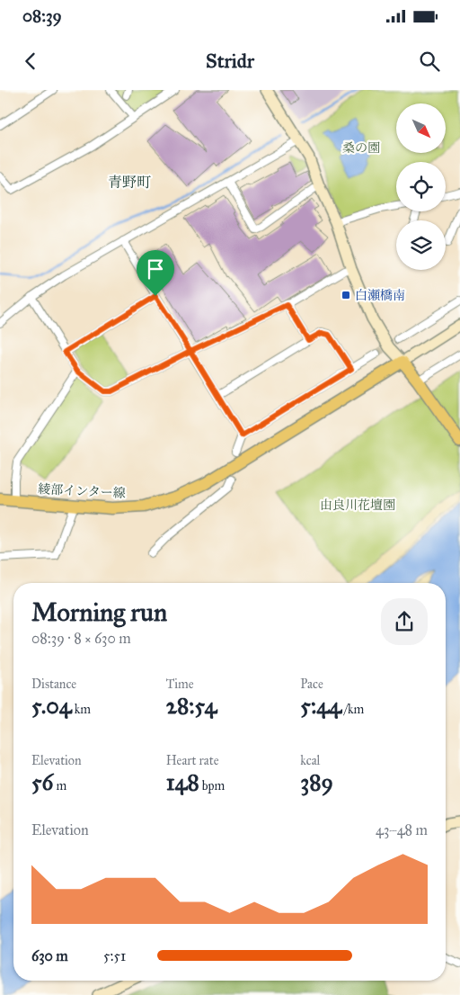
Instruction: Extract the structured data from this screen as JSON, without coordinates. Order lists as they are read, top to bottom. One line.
{"streets":{"main road":["綾部インター線"]},"districts":["青野町"],"parks":["桑の園","由良川花壇園"],"places":{"transit":["白瀬橋南"]},"north":"bottom right","page":{"status":"08:39","header":"Stridr","heading":["Morning run","08:39 · 8 × 630 m"],"stats":[["Distance","5.04 km"],["Time","28:54"],["Pace","5:44 /km"],["Elevation","56 m"],["Heart rate","148 bpm"],["kcal","389"]],"chart":["Elevation","43–48 m"],"list":[{"name":"630 m","note":"5:51"}]}}
